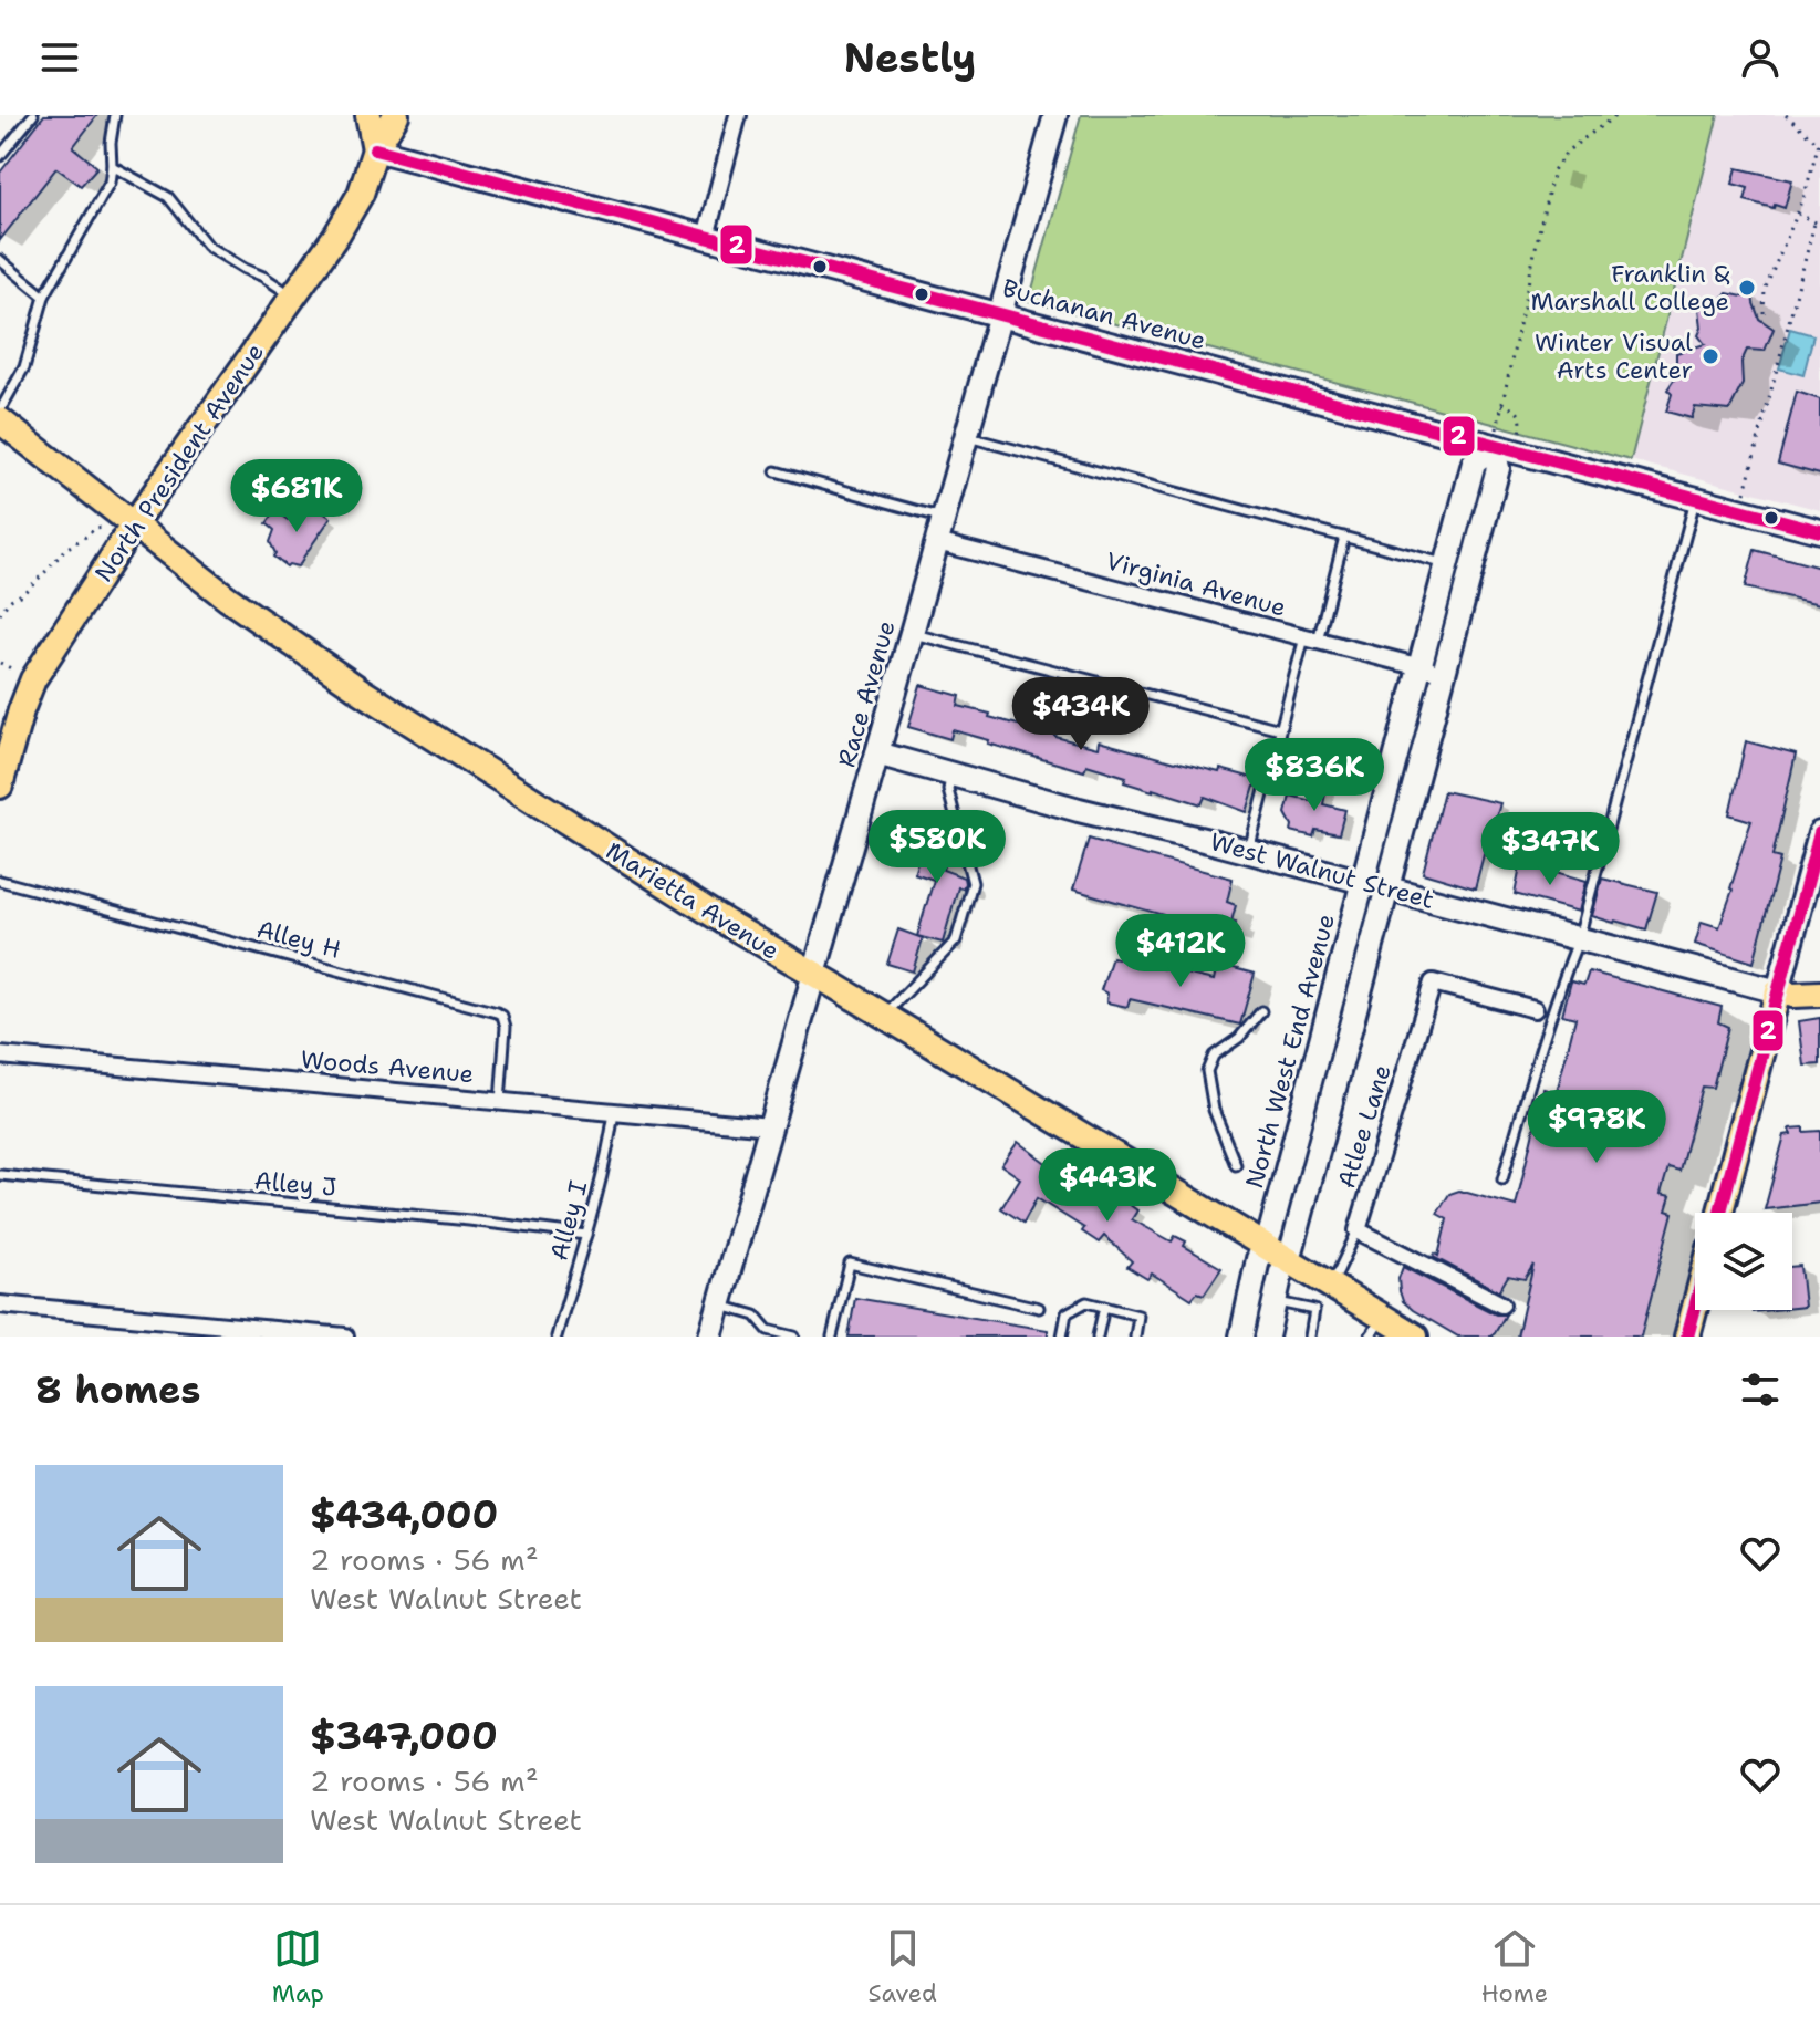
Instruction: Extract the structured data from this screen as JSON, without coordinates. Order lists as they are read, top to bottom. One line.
{"streets":{"main road":["North President Avenue","West Walnut Street","Marietta Avenue"],"street":["Buchanan Avenue","Virginia Avenue","Race Avenue","North West End Avenue","Woods Avenue","Atlee Lane"],"lane":["Alley H","Alley J","Alley I"]},"crossings":[["Buchanan Avenue","North President Avenue"],["Buchanan Avenue","Race Avenue"],["Buchanan Avenue","North West End Avenue"],["North President Avenue","Marietta Avenue"],["Virginia Avenue","Race Avenue"],["Virginia Avenue","North West End Avenue"],["Race Avenue","West Walnut Street"],["Race Avenue","Marietta Avenue"],["Race Avenue","Woods Avenue"],["West Walnut Street","North West End Avenue"],["Marietta Avenue","North West End Avenue"],["Alley H","Woods Avenue"],["Woods Avenue","Alley I"],["Alley J","Alley I"]],"places":["Franklin & Marshall College","Winter Visual Arts Center"],"lines":["transit line 2"],"page":{"header":"Nestly","price":["$681K","$434K","$836K","$580K","$347K","$412K","$978K","$443K"],"heading":"8 homes","list":[{"name":"$434,000","note":"2 rooms · 56 m² · West Walnut Street"},{"name":"$347,000","note":"2 rooms · 56 m² · West Walnut Street"}],"tabs":["Map","Saved","Home"]}}
